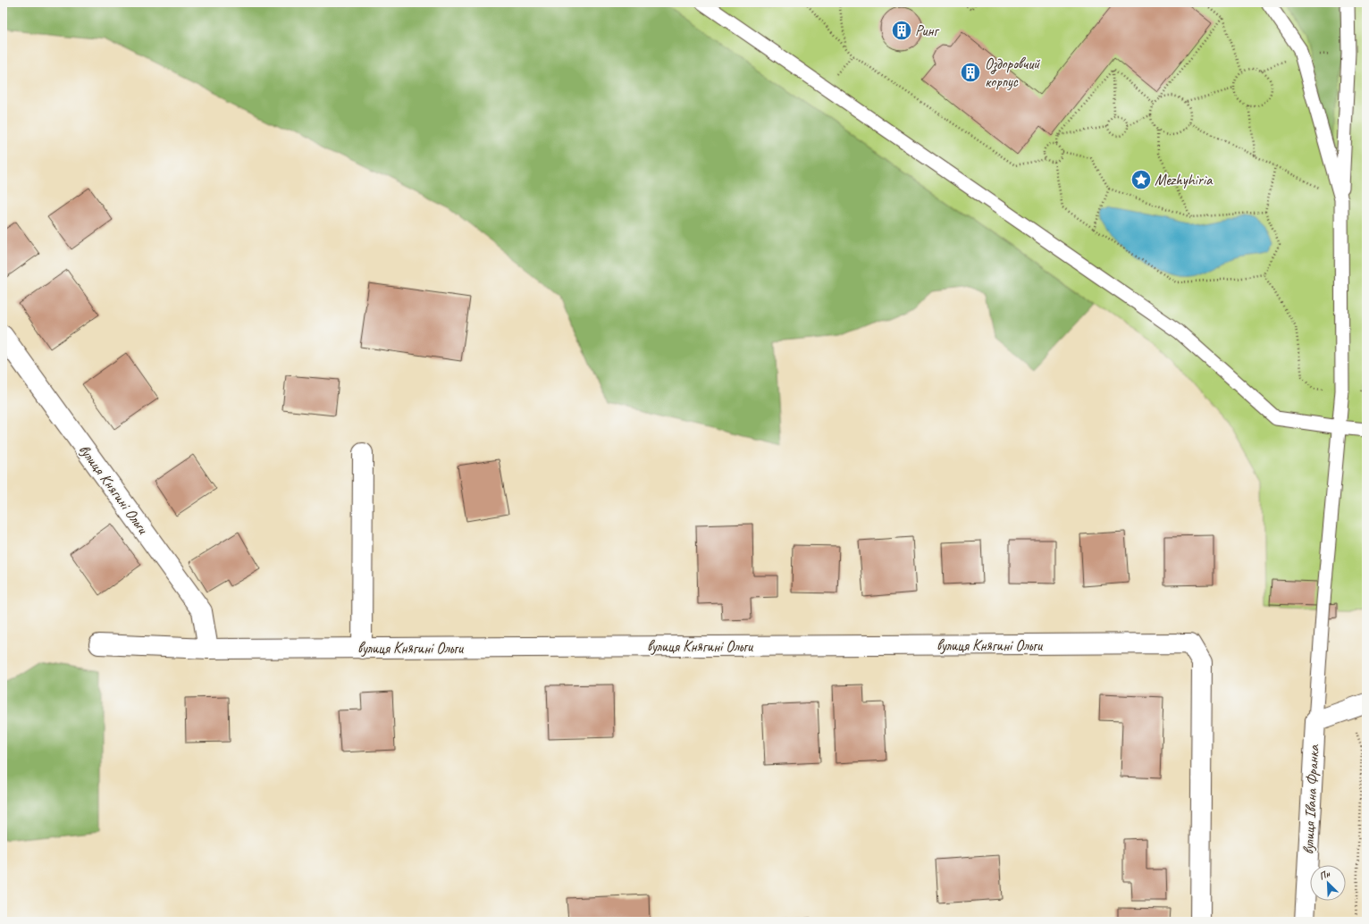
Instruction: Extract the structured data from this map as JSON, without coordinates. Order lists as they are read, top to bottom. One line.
{"streets":{"street":["вулиця Княгині Ольги","вулиця Івана Франка"]},"places":{"building":["Ринг","Оздоровчий корпус"],"place":["Mezhyhiria"]},"north":"top left"}
